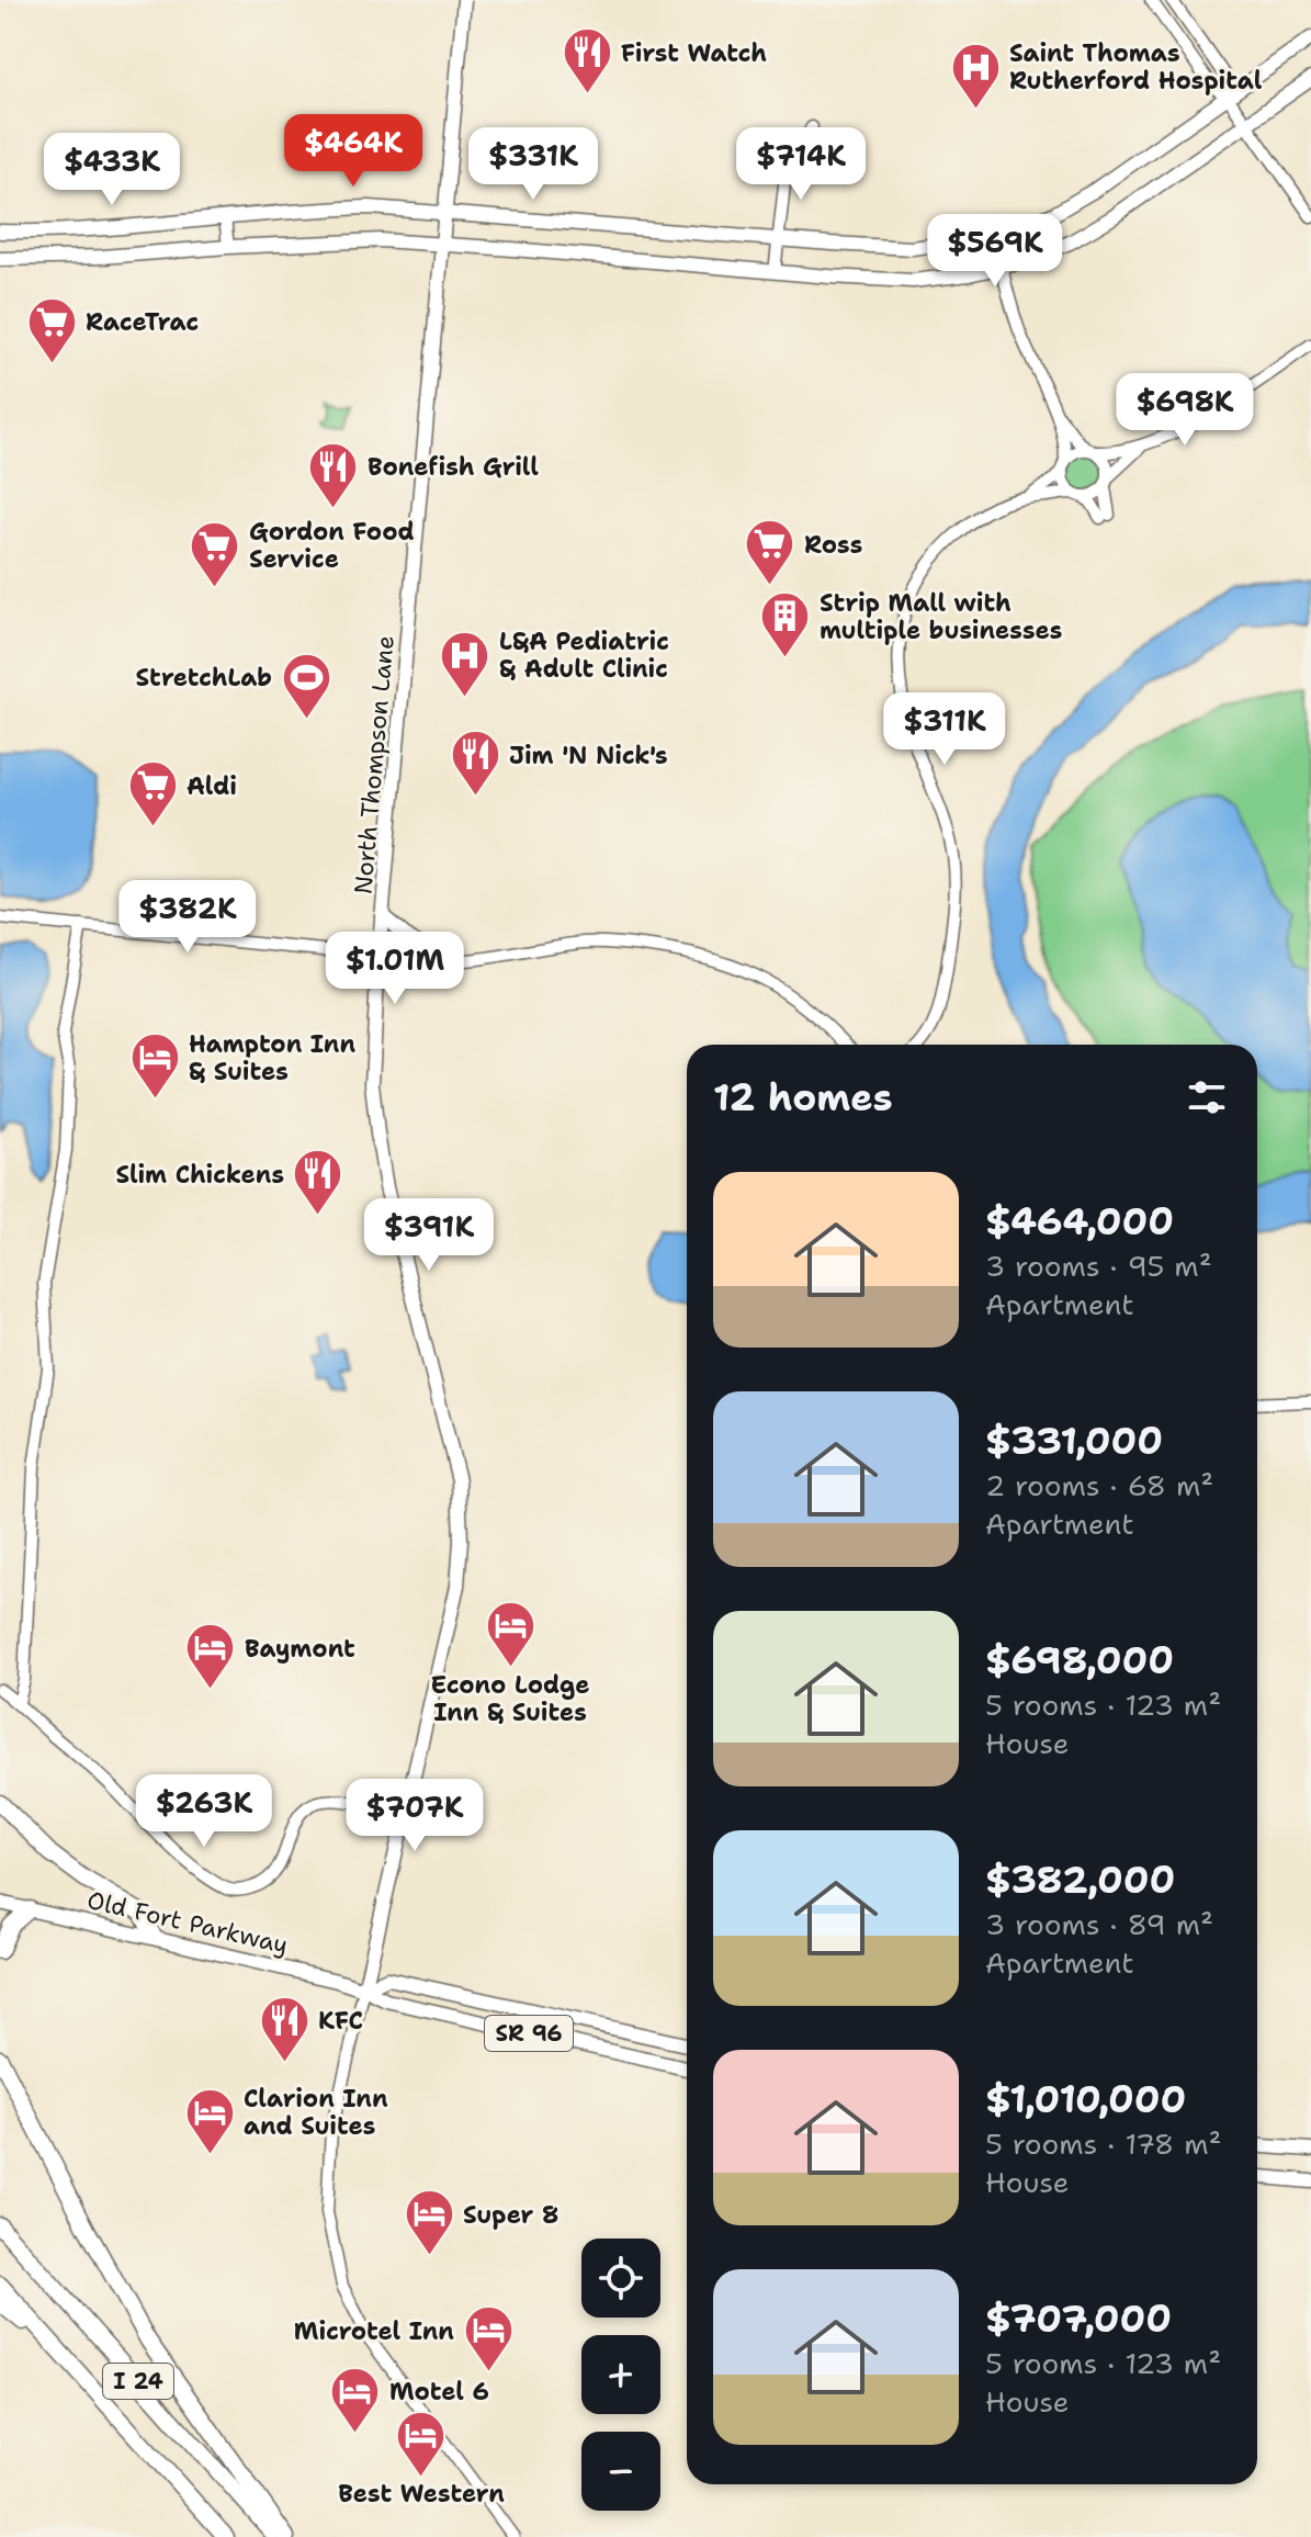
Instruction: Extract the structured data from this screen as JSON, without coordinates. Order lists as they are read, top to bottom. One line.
{"streets":{"highway":["I 24"],"main road":["North Thompson Lane","Old Fort Parkway","SR 96"]},"crossings":[["North Thompson Lane","Old Fort Parkway"]],"places":{"restaurant":["First Watch","Bonefish Grill","Jim 'N Nick's","Slim Chickens","KFC"],"hospital":["Saint Thomas Rutherford Hospital","L&A Pediatric & Adult Clinic"],"supermarket":["RaceTrac","Ross","Gordon Food Service","Aldi"],"building":["Strip Mall with multiple businesses"],"sports":["StretchLab"],"hotel":["Hampton Inn & Suites","Econo Lodge Inn & Suites","Baymont","Clarion Inn and Suites","Super 8","Microtel Inn","Motel 6","Best Western"]},"page":{"price":["$464K","$331K","$714K","$433K","$569K","$698K","$311K","$382K","$1.01M","$391K","$263K","$707K"],"heading":"12 homes","list":[{"name":"$464,000","note":"3 rooms · 95 m² · Apartment"},{"name":"$331,000","note":"2 rooms · 68 m² · Apartment"},{"name":"$698,000","note":"5 rooms · 123 m² · House"},{"name":"$382,000","note":"3 rooms · 89 m² · Apartment"},{"name":"$1,010,000","note":"5 rooms · 178 m² · House"},{"name":"$707,000","note":"5 rooms · 123 m² · House"}],"map_buttons":["+","−"]}}
